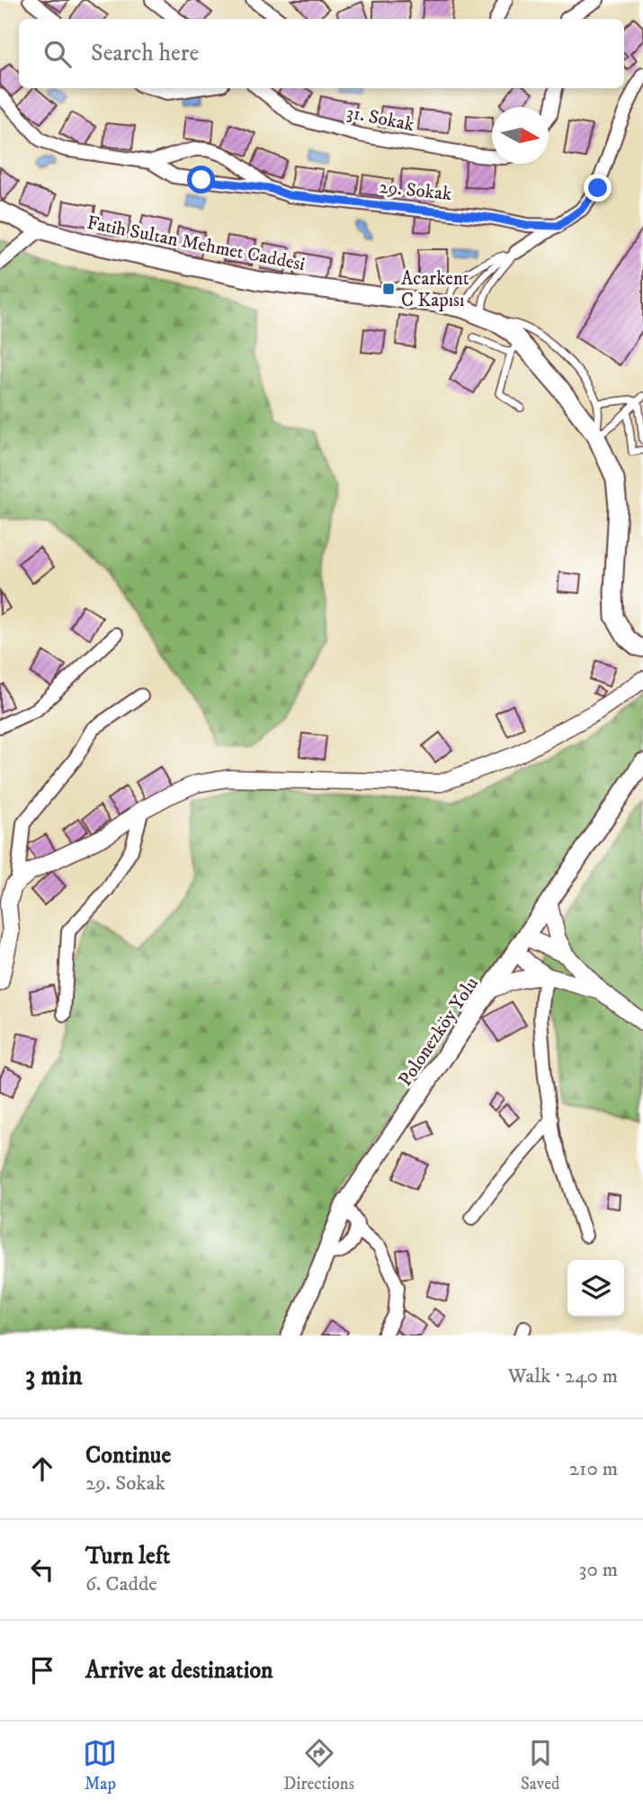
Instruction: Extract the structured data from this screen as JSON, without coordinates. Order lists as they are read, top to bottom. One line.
{"streets":{"main road":["Fatih Sultan Mehmet Caddesi","Polonezköy Yolu"],"street":["31. Sokak","29. Sokak"]},"places":{"transit":["Acarkent C Kapısı"]},"north":"right","page":{"search":"Search here","heading":["3 min","Walk · 240 m"],"list":[["Continue","29. Sokak","210 m"],["Turn left","6. Cadde","30 m"],"Arrive at destination"],"nav":["Map","Directions","Saved"]}}
